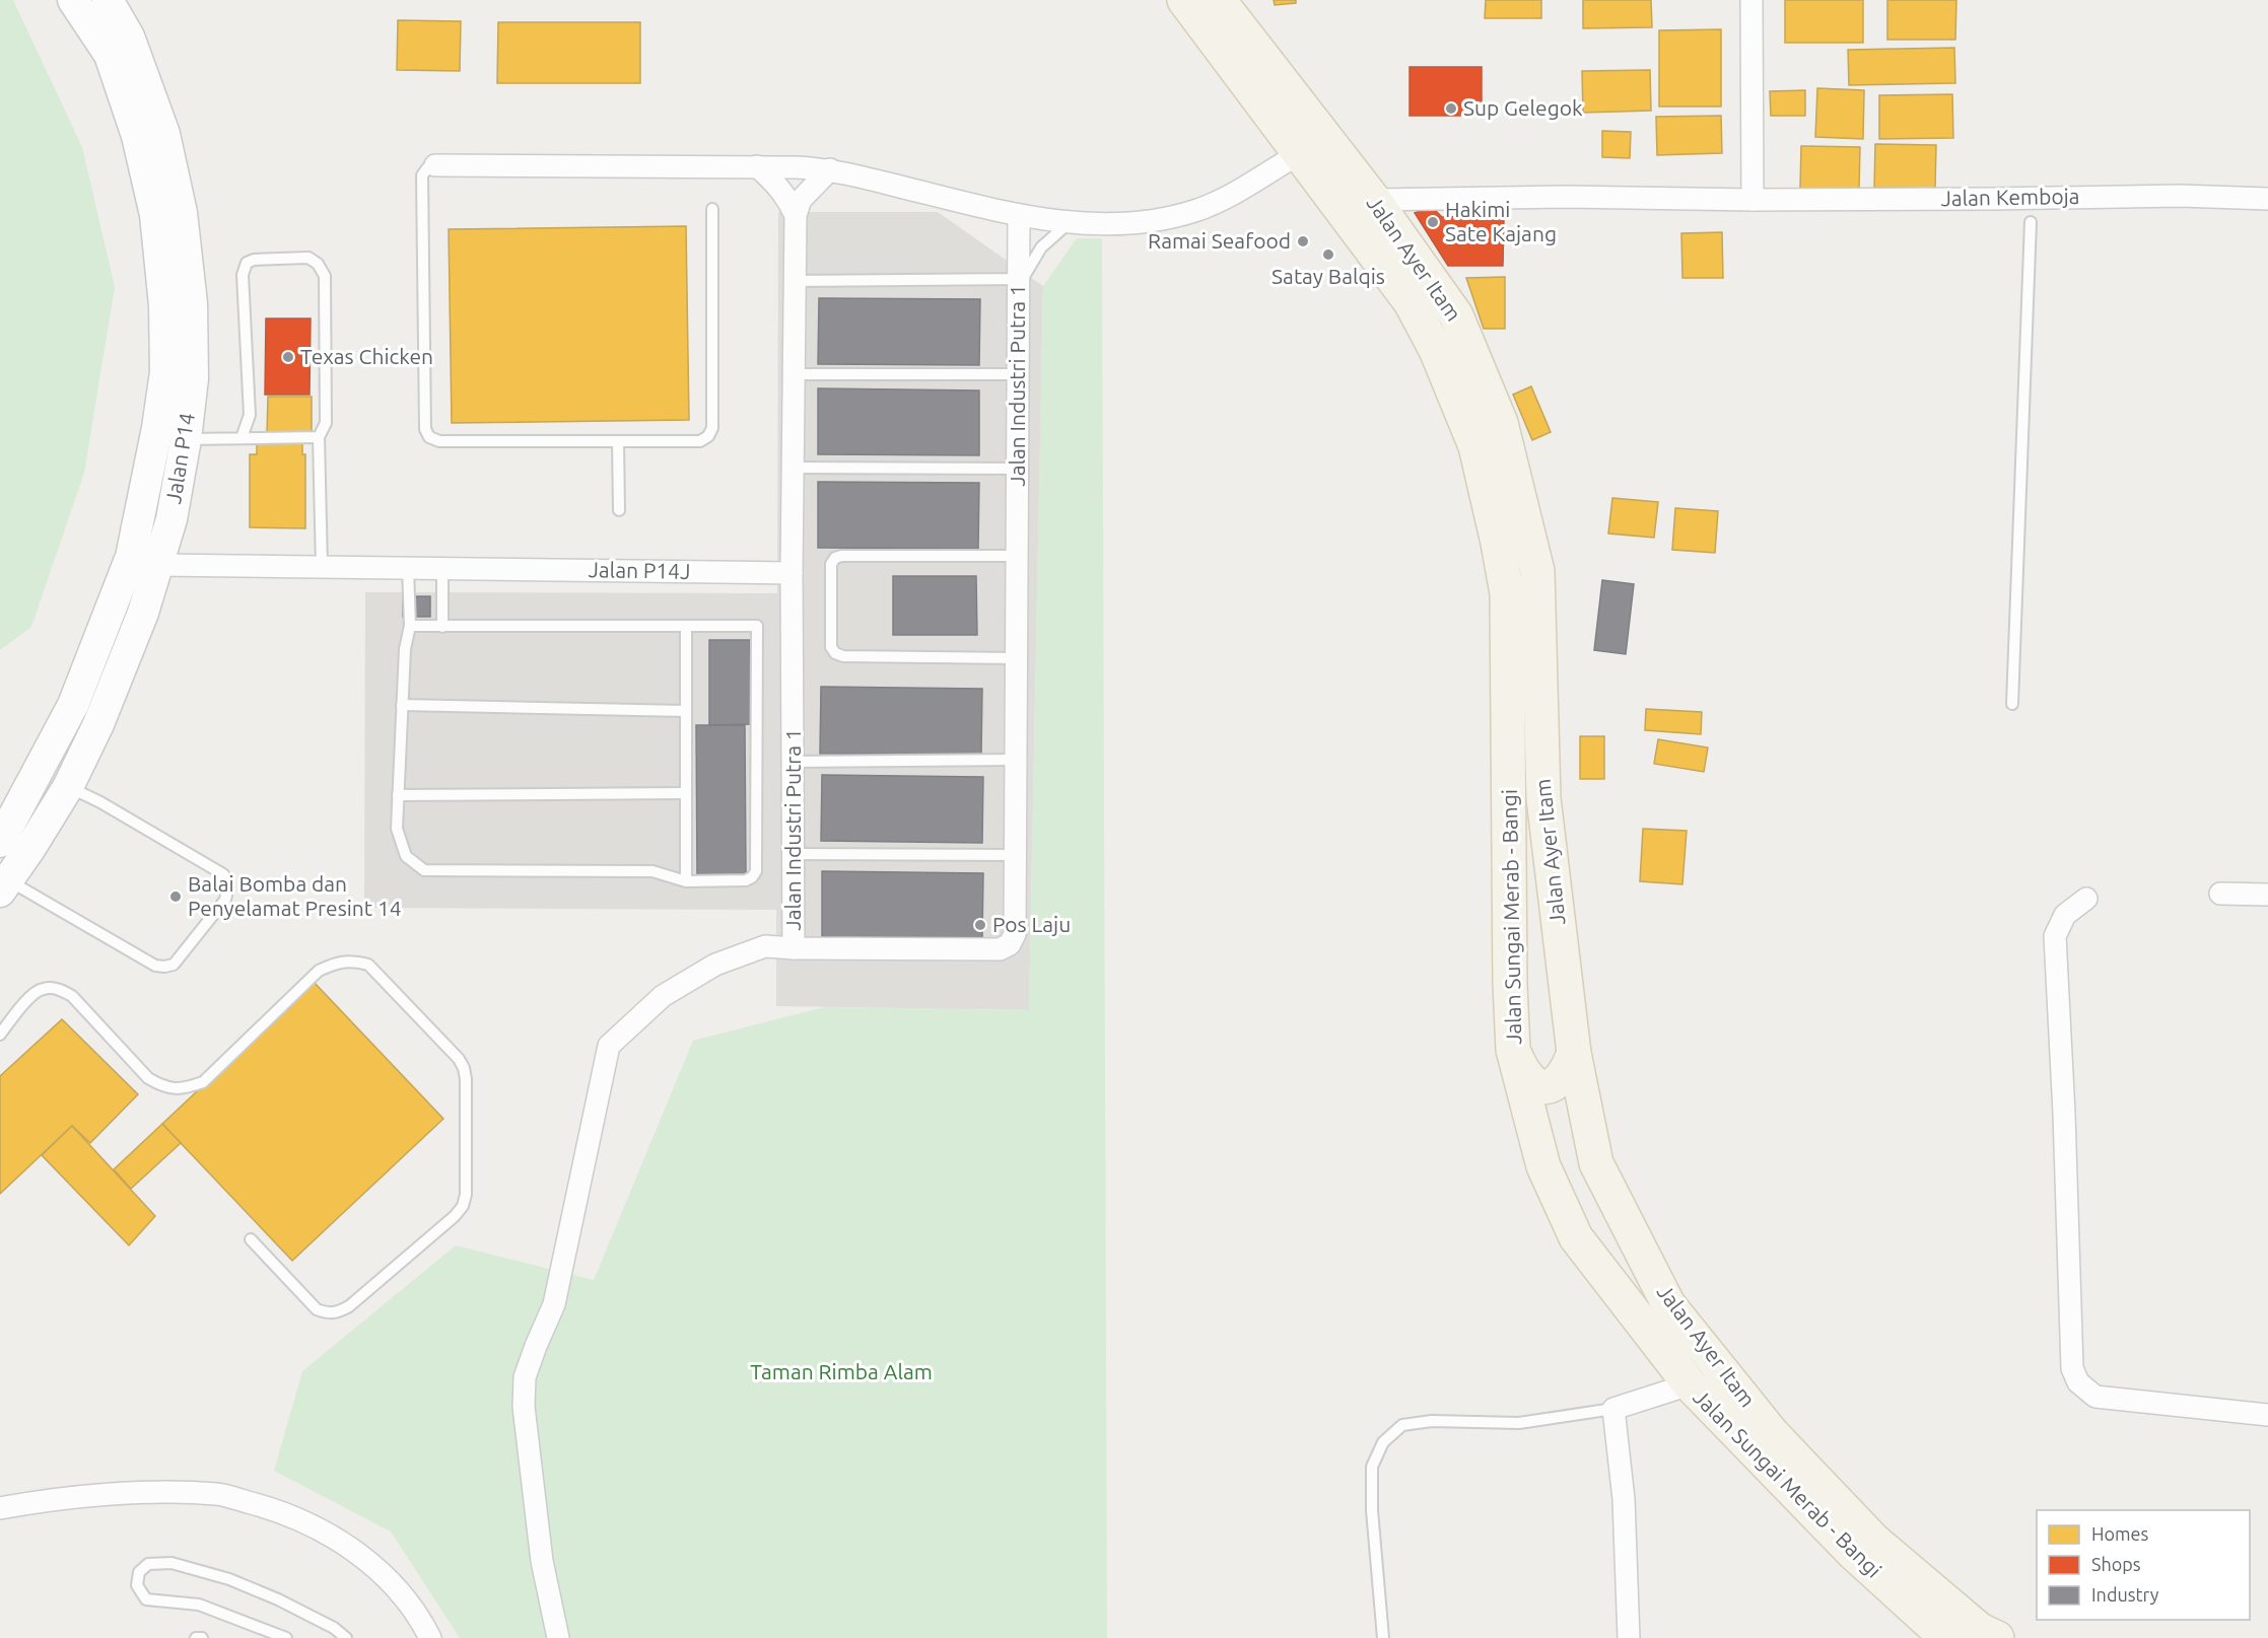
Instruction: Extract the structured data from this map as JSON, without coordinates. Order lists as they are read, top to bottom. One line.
{"streets":{"main road":["Jalan Ayer Itam","Jalan P14","Jalan Sungai Merab - Bangi"],"street":["Jalan Kemboja","Jalan Industri Putra 1","Jalan P14J"]},"crossings":[["Jalan Kemboja","Jalan Ayer Itam"],["Jalan Kemboja","Jalan Sungai Merab - Bangi"],["Jalan Ayer Itam","Jalan Sungai Merab - Bangi"],["Jalan Industri Putra 1","Jalan P14J"],["Jalan P14","Jalan P14J"]],"parks":["Taman Rimba Alam"],"places":["Sup Gelegok","Hakimi Sate Kajang","Ramai Seafood","Satay Balqis","Texas Chicken","Balai Bomba dan Penyelamat Presint 14","Pos Laju"],"legend":["Homes","Shops","Industry"]}
